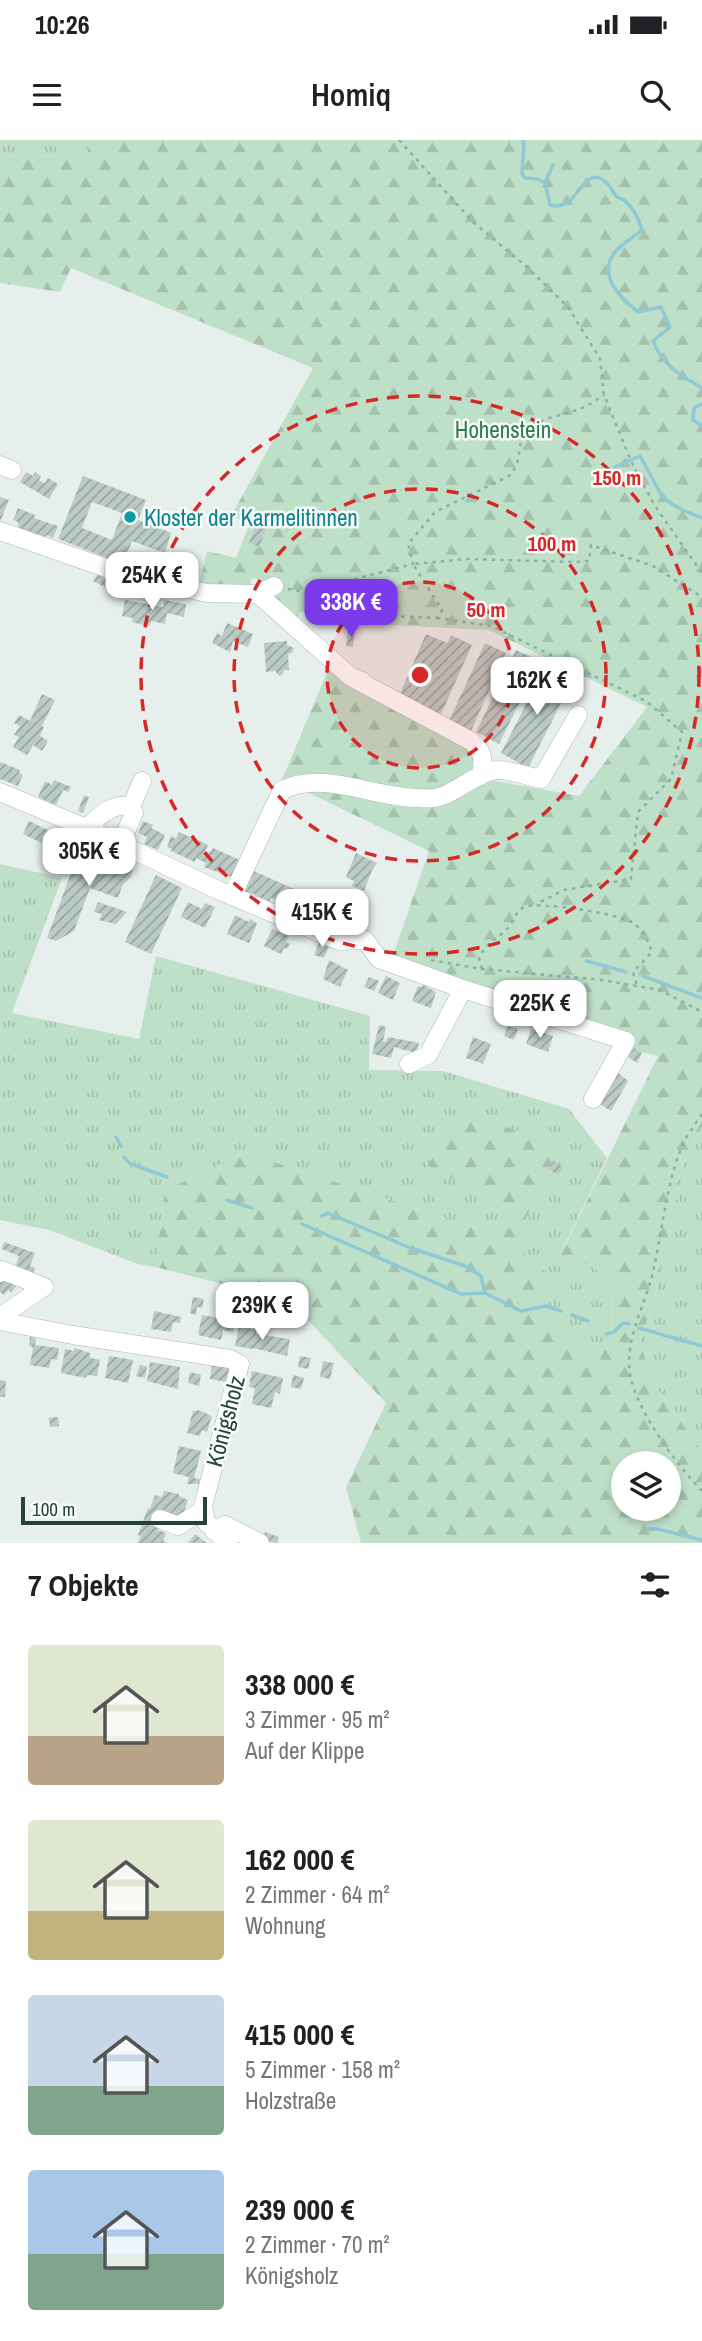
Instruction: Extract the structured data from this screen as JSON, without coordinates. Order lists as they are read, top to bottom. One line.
{"streets":{"street":["Königsholz"]},"parks":["Hohenstein"],"places":["Kloster der Karmelitinnen"],"scale_bar":"100 m","page":{"status":"10:26","header":"Homiq","price":["254K €","338K €","162K €","305K €","415K €","225K €","239K €"],"scale":"100 m","heading":"7 Objekte","list":[{"name":"338 000 €","note":"3 Zimmer · 95 m² · Auf der Klippe"},{"name":"162 000 €","note":"2 Zimmer · 64 m² · Wohnung"},{"name":"415 000 €","note":"5 Zimmer · 158 m² · Holzstraße"},{"name":"239 000 €","note":"2 Zimmer · 70 m² · Königsholz"}]},"rings":["150 m","100 m","50 m"]}
